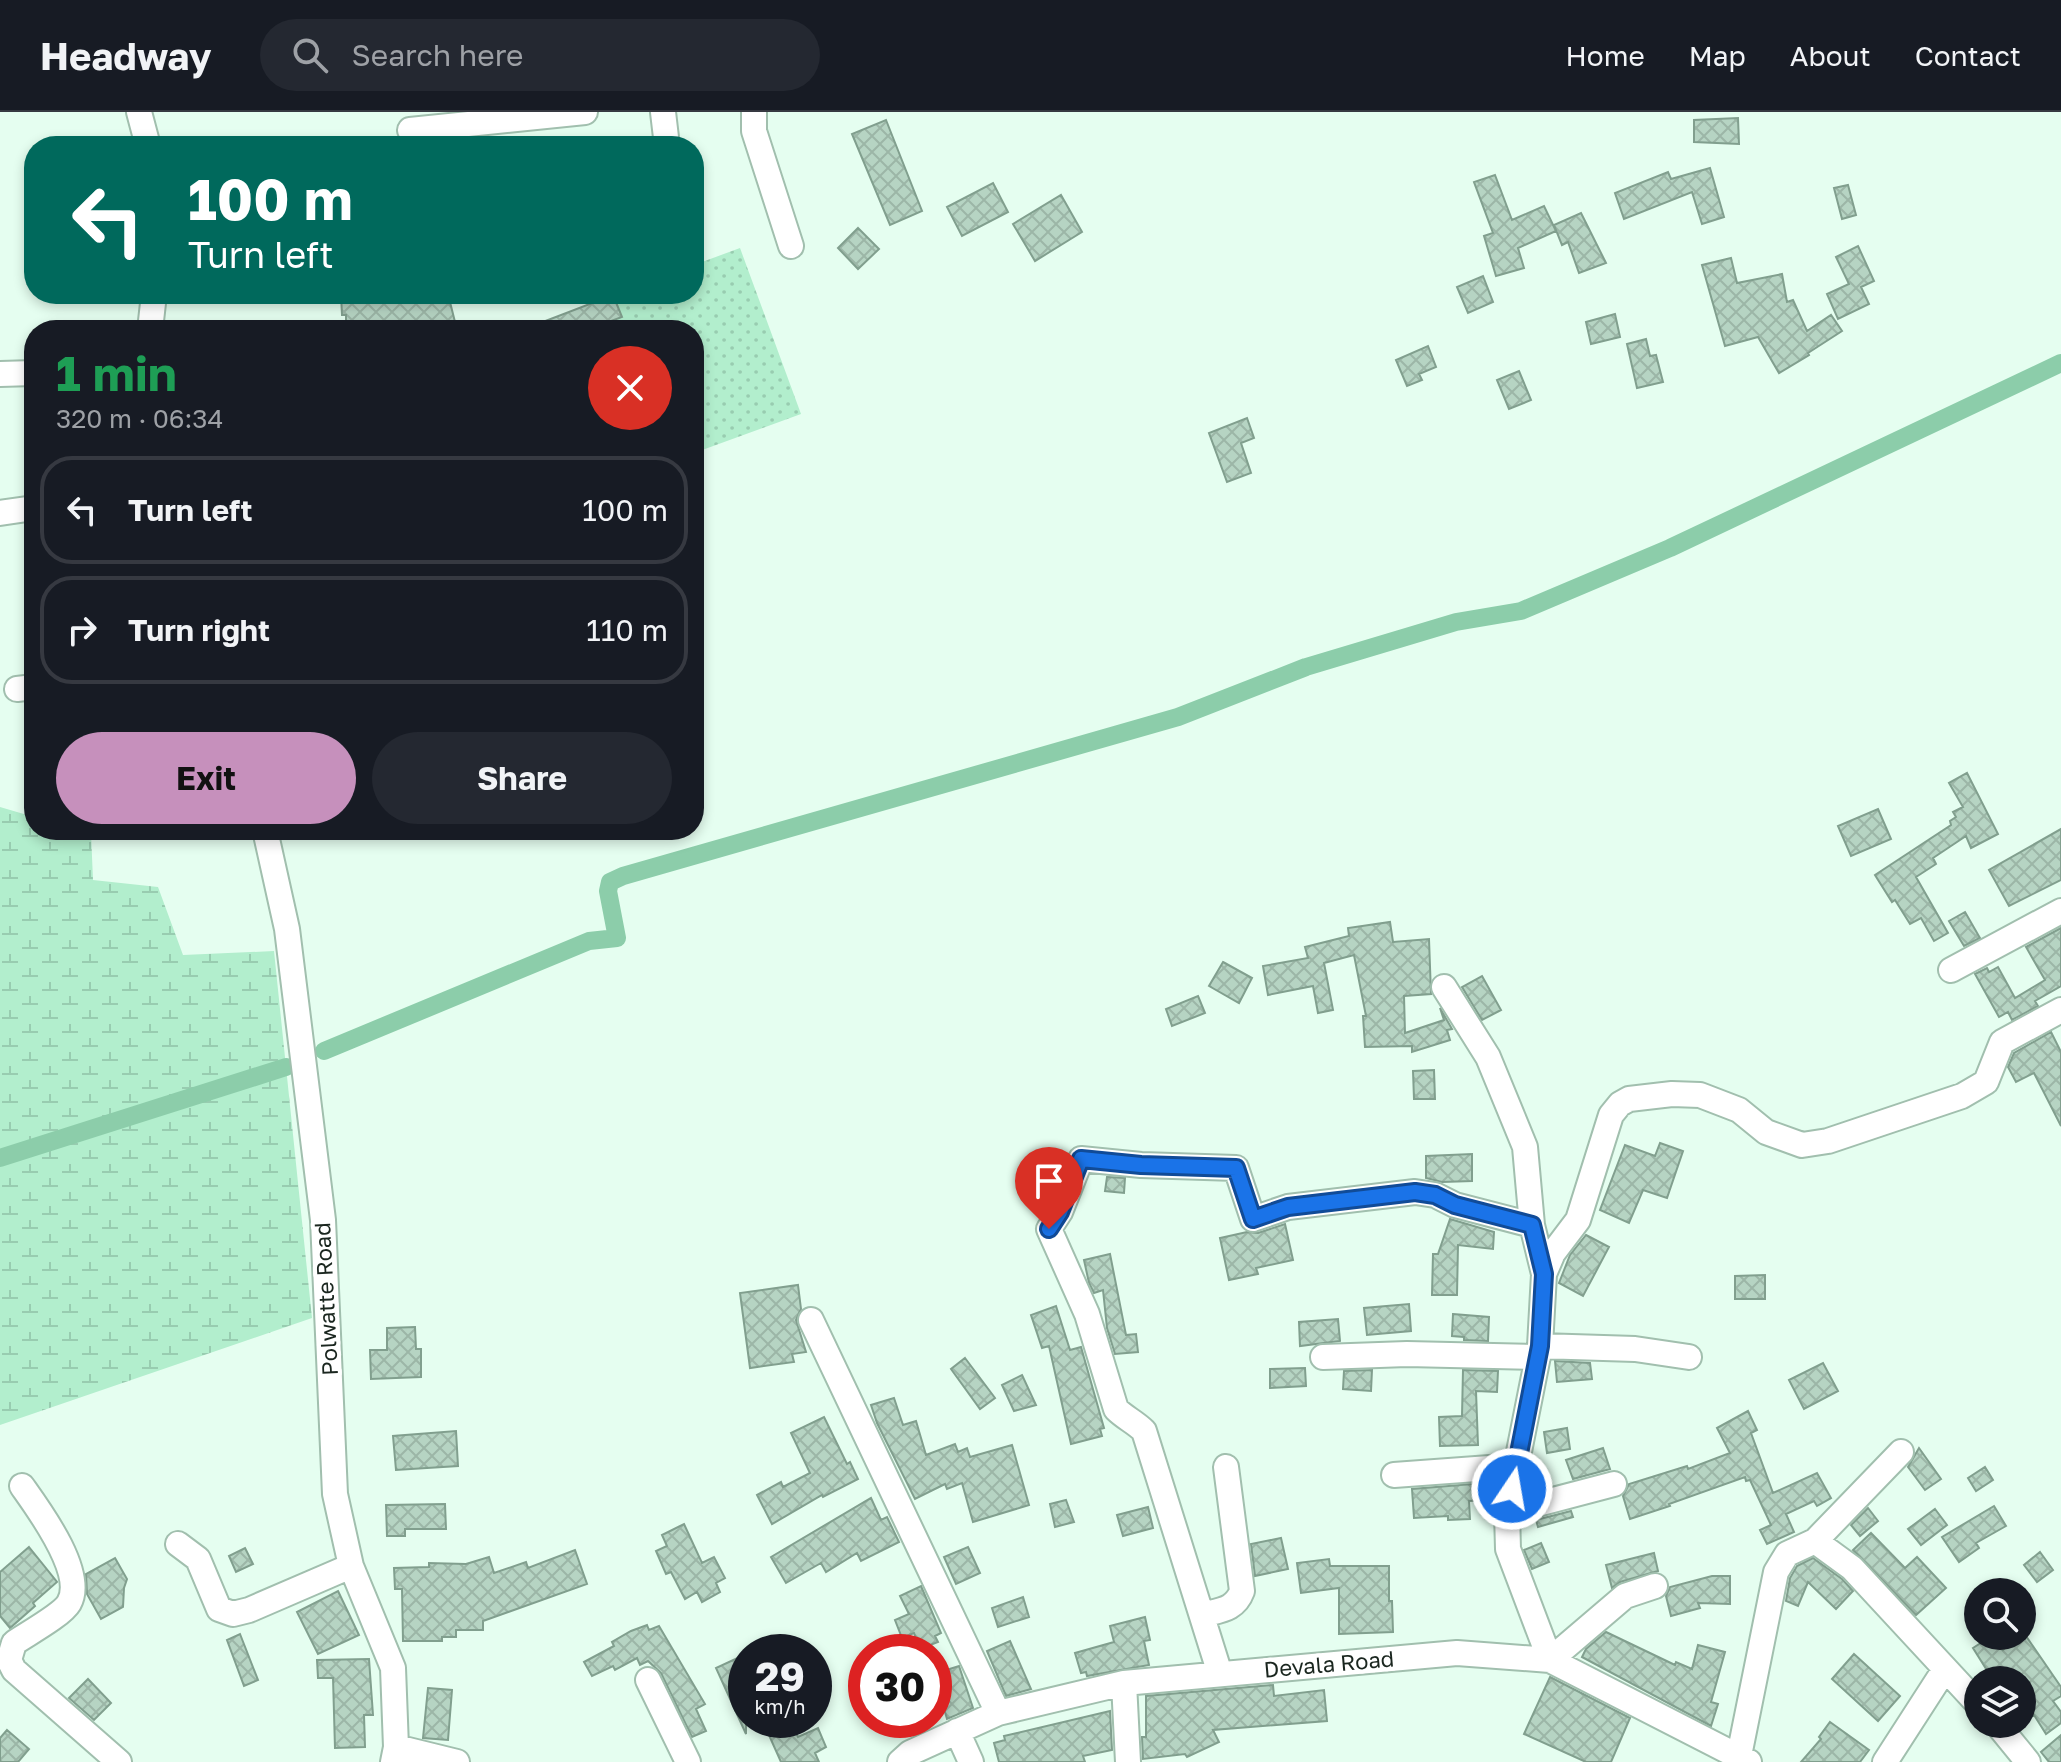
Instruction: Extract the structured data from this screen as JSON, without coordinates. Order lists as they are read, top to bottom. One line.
{"streets":{"street":["Polwatte Road","Devala Road"]},"page":{"header":"Headway","search":"Search here","nav":["Home","Map","About","Contact"],"turn":["100 m","Turn left"],"heading":["1 min","320 m · 06:34"],"list":[{"name":"Turn left","value":"100 m"},{"name":"Turn right","value":"110 m"}],"buttons":["Exit","Share"],"speed":"29 km/h","limit":"30"}}
